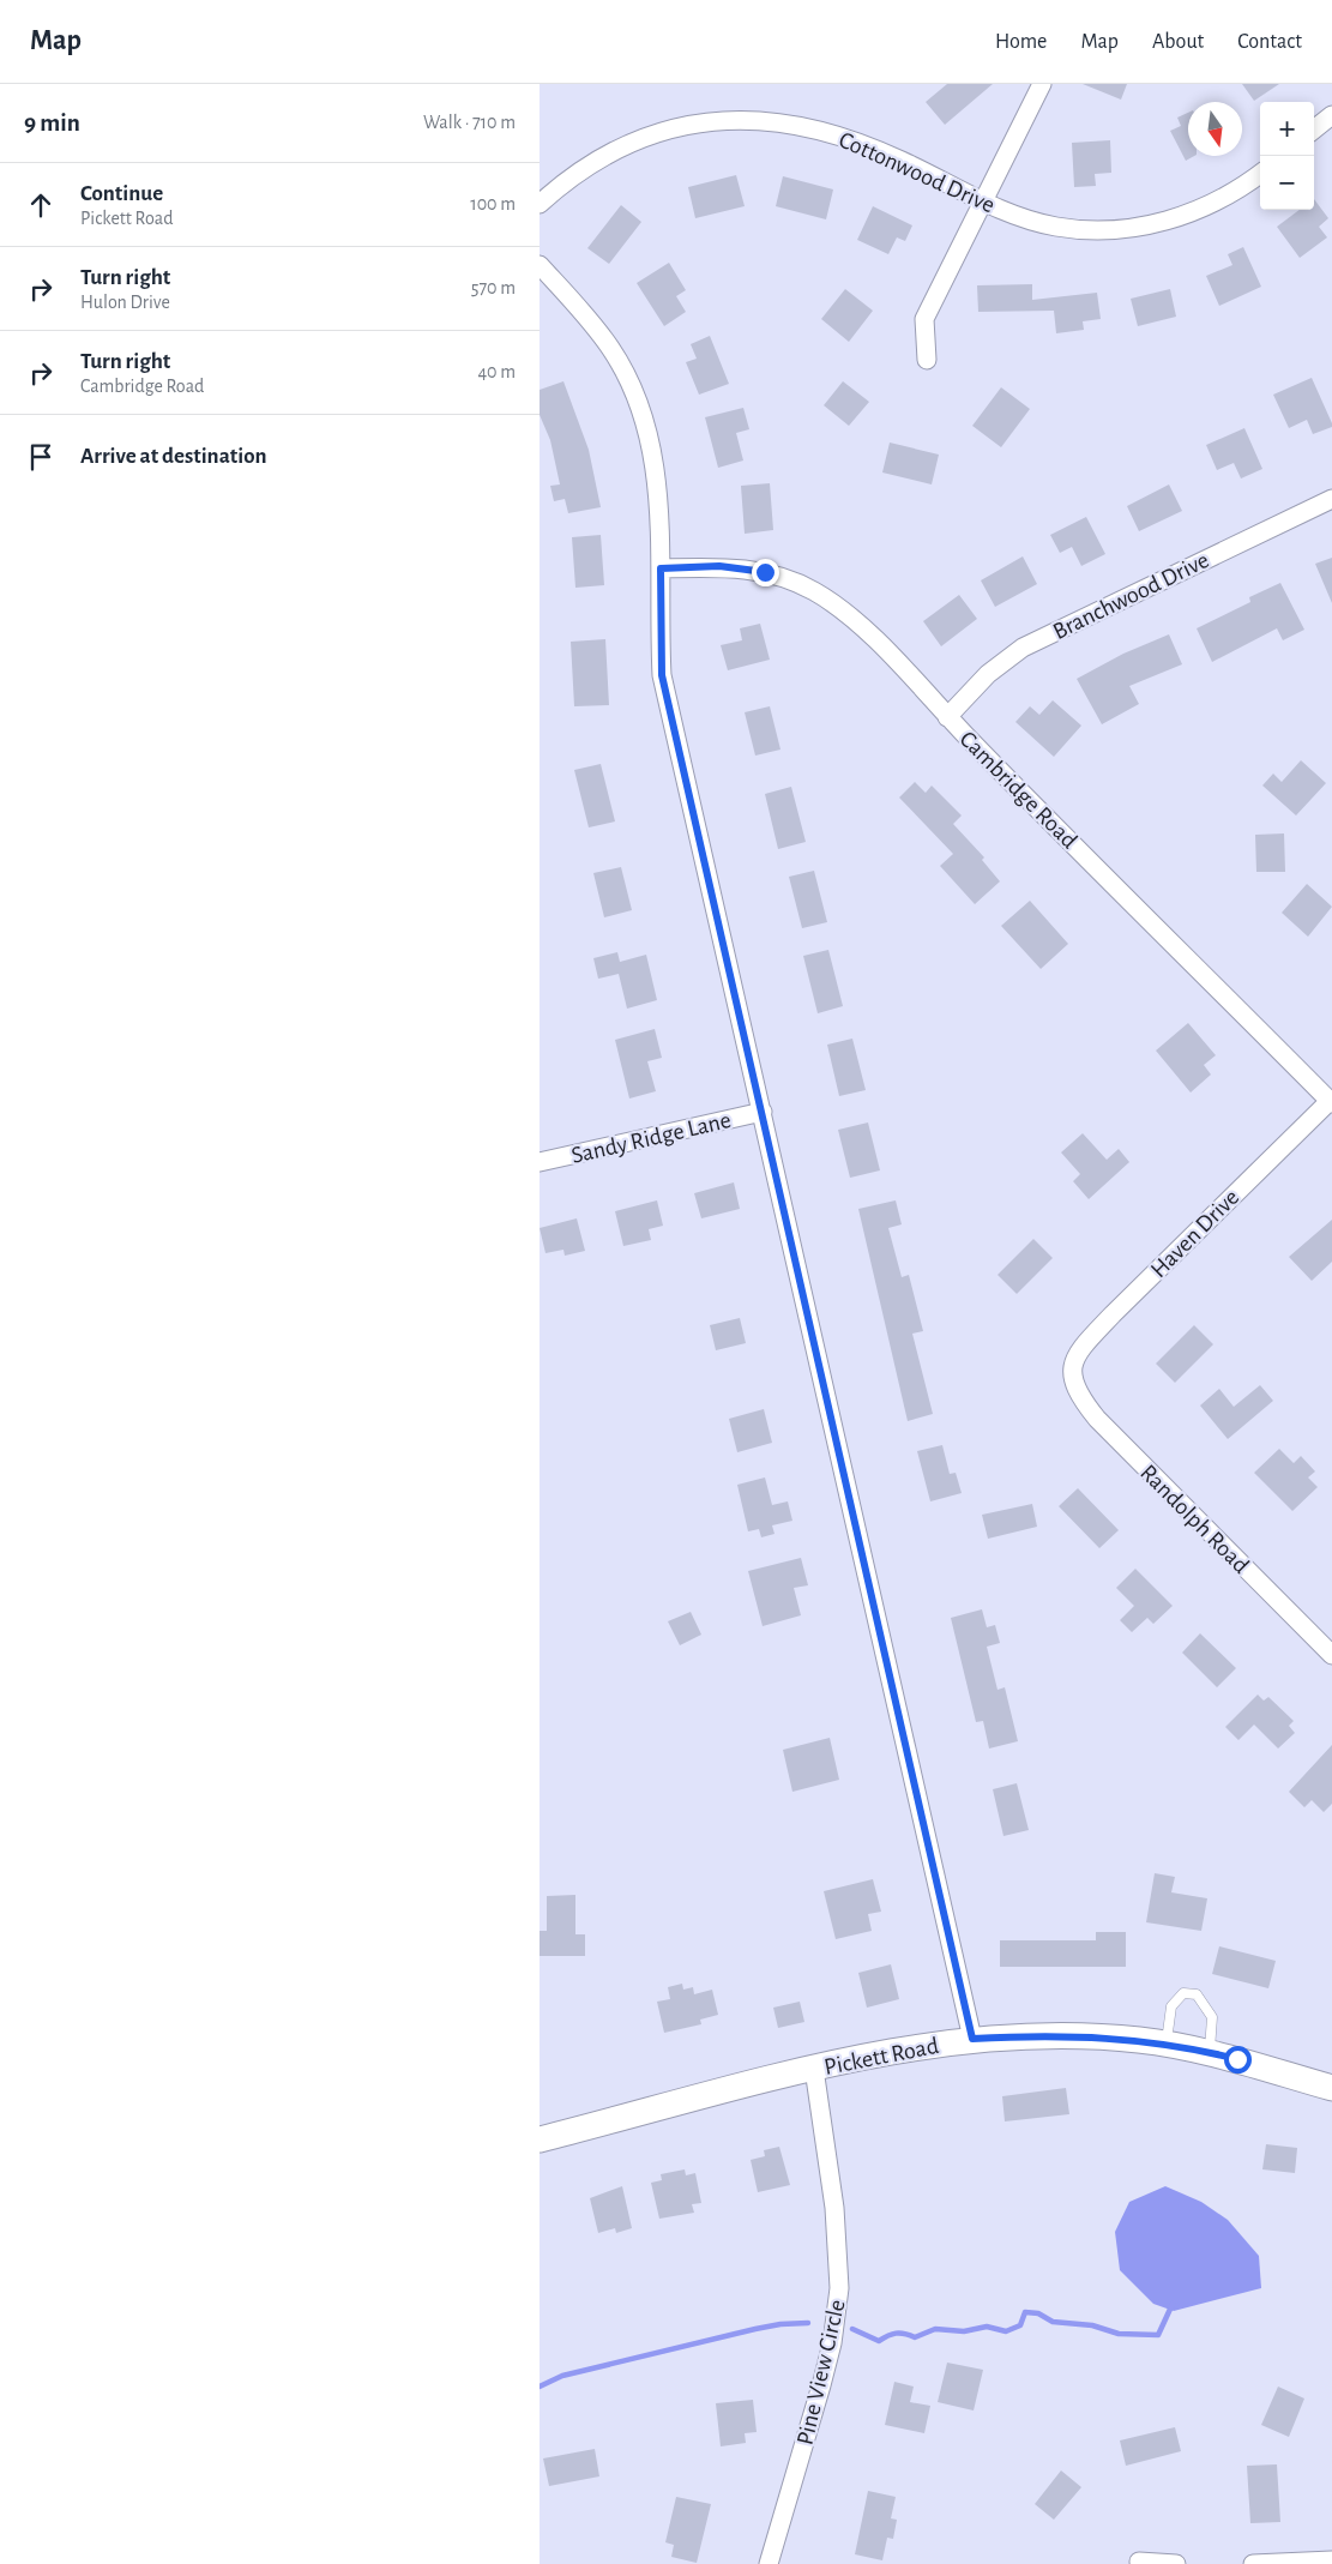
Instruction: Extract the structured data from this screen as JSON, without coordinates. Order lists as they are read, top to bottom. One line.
{"streets":{"street":["Cottonwood Drive","Branchwood Drive","Cambridge Road","Sandy Ridge Lane","Haven Drive","Randolph Road","Pickett Road","Pine View Circle"]},"crossings":[["Branchwood Drive","Cambridge Road"],["Cambridge Road","Haven Drive"],["Haven Drive","Randolph Road"],["Pickett Road","Pine View Circle"]],"north":"bottom","page":{"header":"Map","nav":["Home","Map","About","Contact"],"heading":["9 min","Walk · 710 m"],"map_buttons":["+","−"],"list":[["Continue","Pickett Road","100 m"],["Turn right","Hulon Drive","570 m"],["Turn right","Cambridge Road","40 m"],"Arrive at destination"]}}
